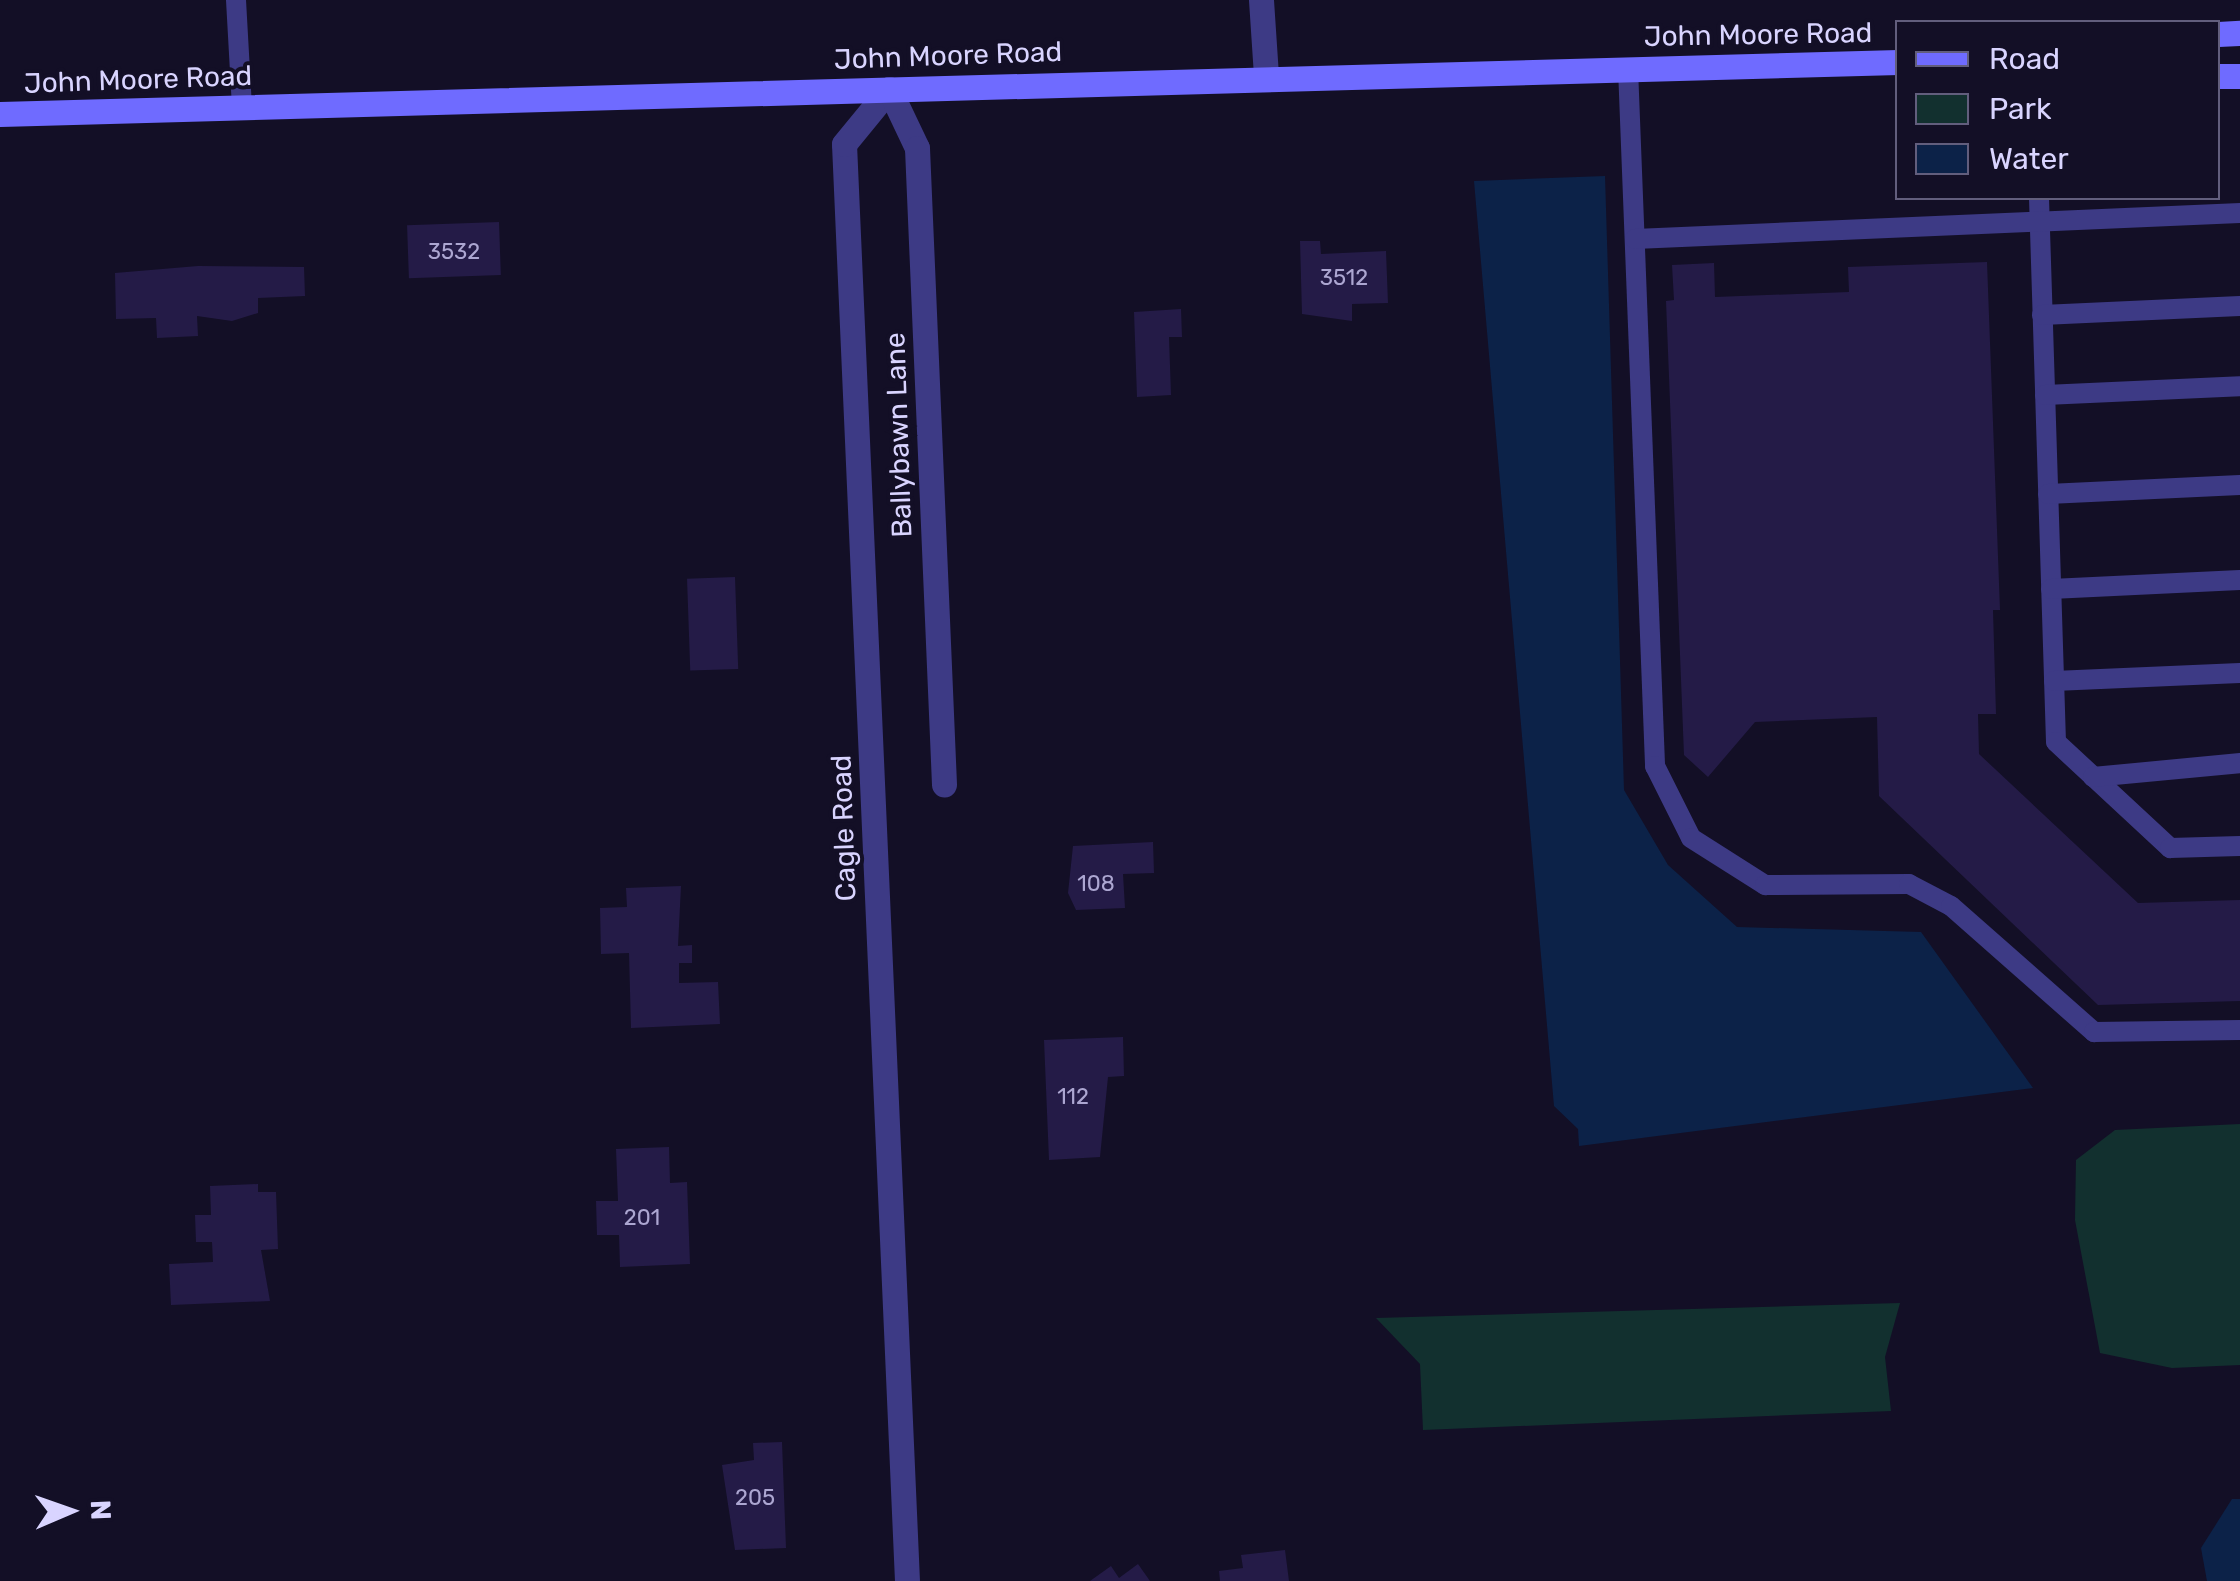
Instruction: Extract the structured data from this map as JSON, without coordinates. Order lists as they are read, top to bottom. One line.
{"streets":{"street":["John Moore Road","Ballybawn Lane","Cagle Road"]},"crossings":[["John Moore Road","Ballybawn Lane"],["John Moore Road","Cagle Road"],["Ballybawn Lane","Cagle Road"]],"house_numbers":["3532","3512","108","112","201","205"],"legend":["Road","Park","Water"],"north":"right"}
